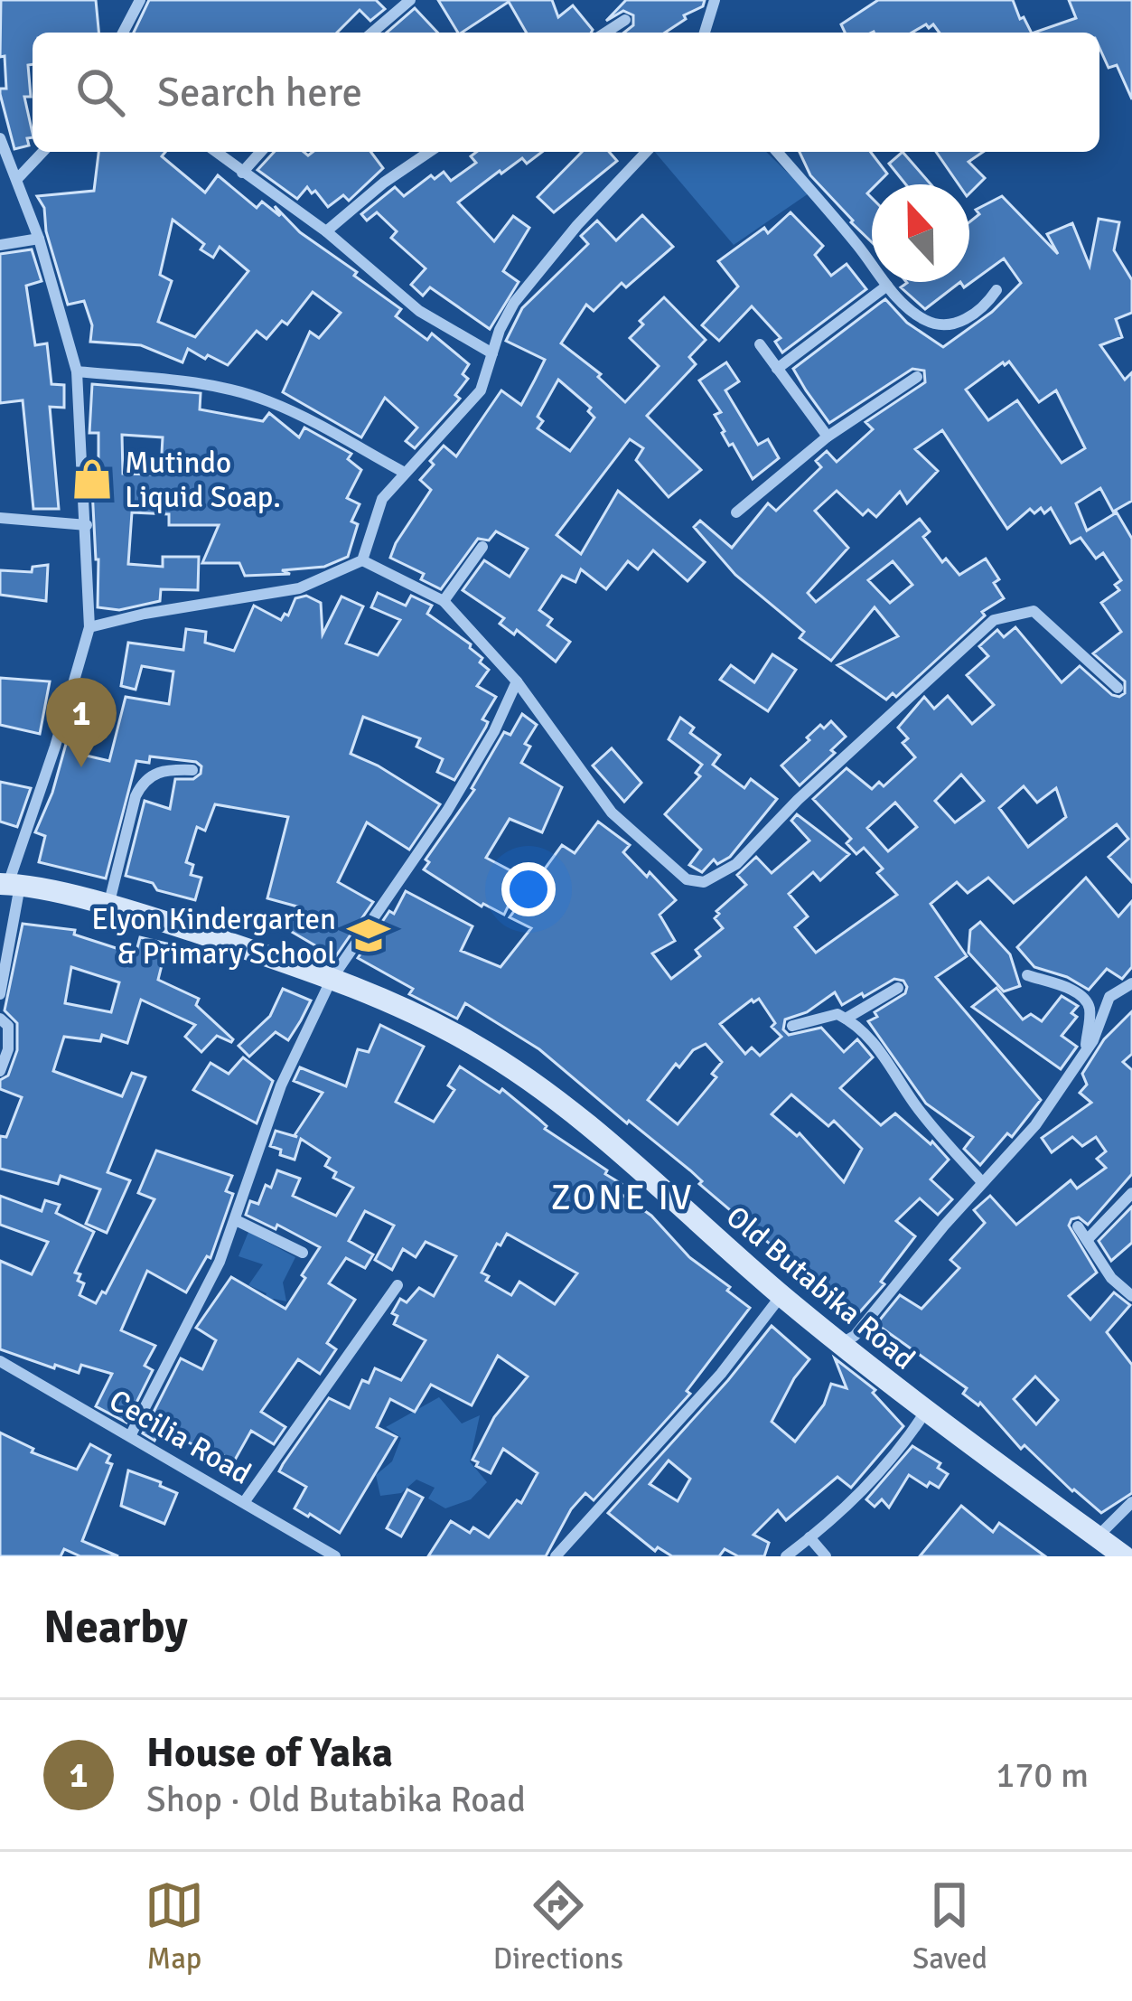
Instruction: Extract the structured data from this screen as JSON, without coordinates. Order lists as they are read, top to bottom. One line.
{"streets":{"main road":["Old Butabika Road"],"street":["Cecilia Road"]},"districts":["ZONE IV"],"places":{"shop":["Mutindo Liquid Soap."],"school or university":["Elyon Kindergarten & Primary School"]},"north":"top","page":{"search":"Search here","pins":"1","heading":"Nearby","list":[{"mark":"1","name":"House of Yaka","note":"Shop · Old Butabika Road","value":"170 m"}],"nav":["Map","Directions","Saved"]}}
